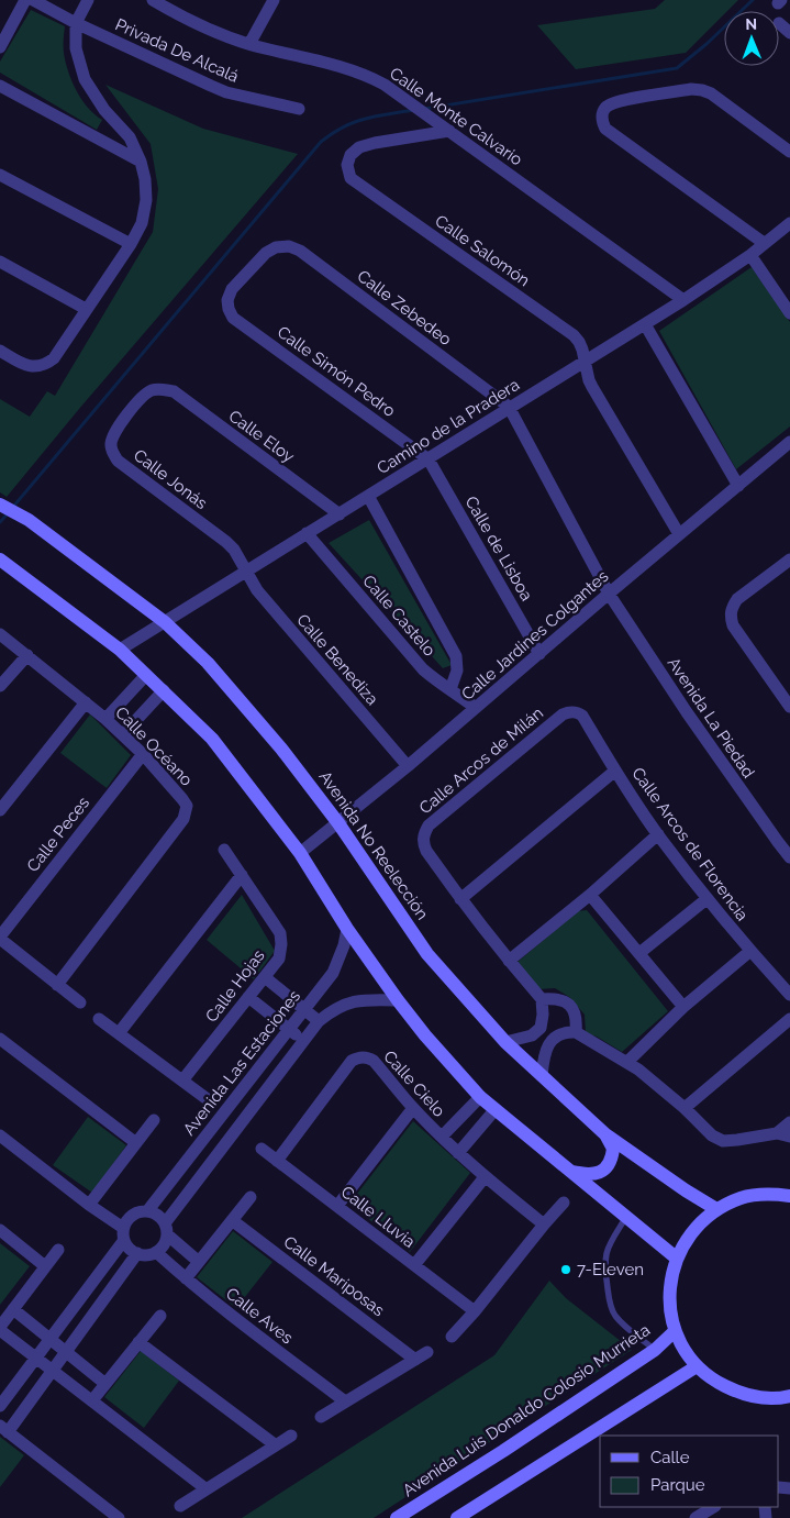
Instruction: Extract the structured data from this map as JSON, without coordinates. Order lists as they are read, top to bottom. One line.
{"streets":{"main road":["Avenida No Reelección","Avenida Luis Donaldo Colosio Murrieta"],"street":["Privada De Alcalá","Calle Monte Calvario","Calle Salomón","Calle Zebedeo","Calle Simón Pedro","Camino de la Pradera","Calle Eloy","Calle Jonás","Calle de Lisboa","Calle Castelo","Calle Jardines Colgantes","Calle Benediza","Avenida La Piedad","Calle Océano","Calle Arcos de Milán","Calle Peces","Calle Arcos de Florencia","Calle Hojas","Avenida Las Estaciones","Calle Cielo","Calle Lluvia","Calle Mariposas","Calle Aves"]},"crossings":[["Calle Monte Calvario","Calle Salomón"],["Calle Monte Calvario","Camino de la Pradera"],["Calle Salomón","Camino de la Pradera"],["Calle Salomón","Calle Jardines Colgantes"],["Calle Zebedeo","Calle Simón Pedro"],["Calle Zebedeo","Camino de la Pradera"],["Calle Zebedeo","Avenida La Piedad"],["Calle Simón Pedro","Camino de la Pradera"],["Calle Simón Pedro","Calle de Lisboa"],["Camino de la Pradera","Calle Eloy"],["Camino de la Pradera","Calle Jonás"],["Camino de la Pradera","Calle de Lisboa"],["Camino de la Pradera","Calle Castelo"],["Camino de la Pradera","Calle Benediza"],["Camino de la Pradera","Avenida La Piedad"],["Camino de la Pradera","Avenida No Reelección"],["Calle Eloy","Calle Jonás"],["Calle Jonás","Calle Benediza"],["Calle de Lisboa","Calle Jardines Colgantes"],["Calle Castelo","Calle Jardines Colgantes"],["Calle Jardines Colgantes","Calle Benediza"],["Calle Jardines Colgantes","Avenida La Piedad"],["Calle Jardines Colgantes","Avenida No Reelección"],["Calle Océano","Calle Peces"],["Calle Arcos de Milán","Calle Arcos de Florencia"],["Avenida Las Estaciones","Calle Aves"],["Calle Cielo","Calle Lluvia"]],"places":["7-Eleven"],"legend":["Calle","Parque"],"north":"top"}
